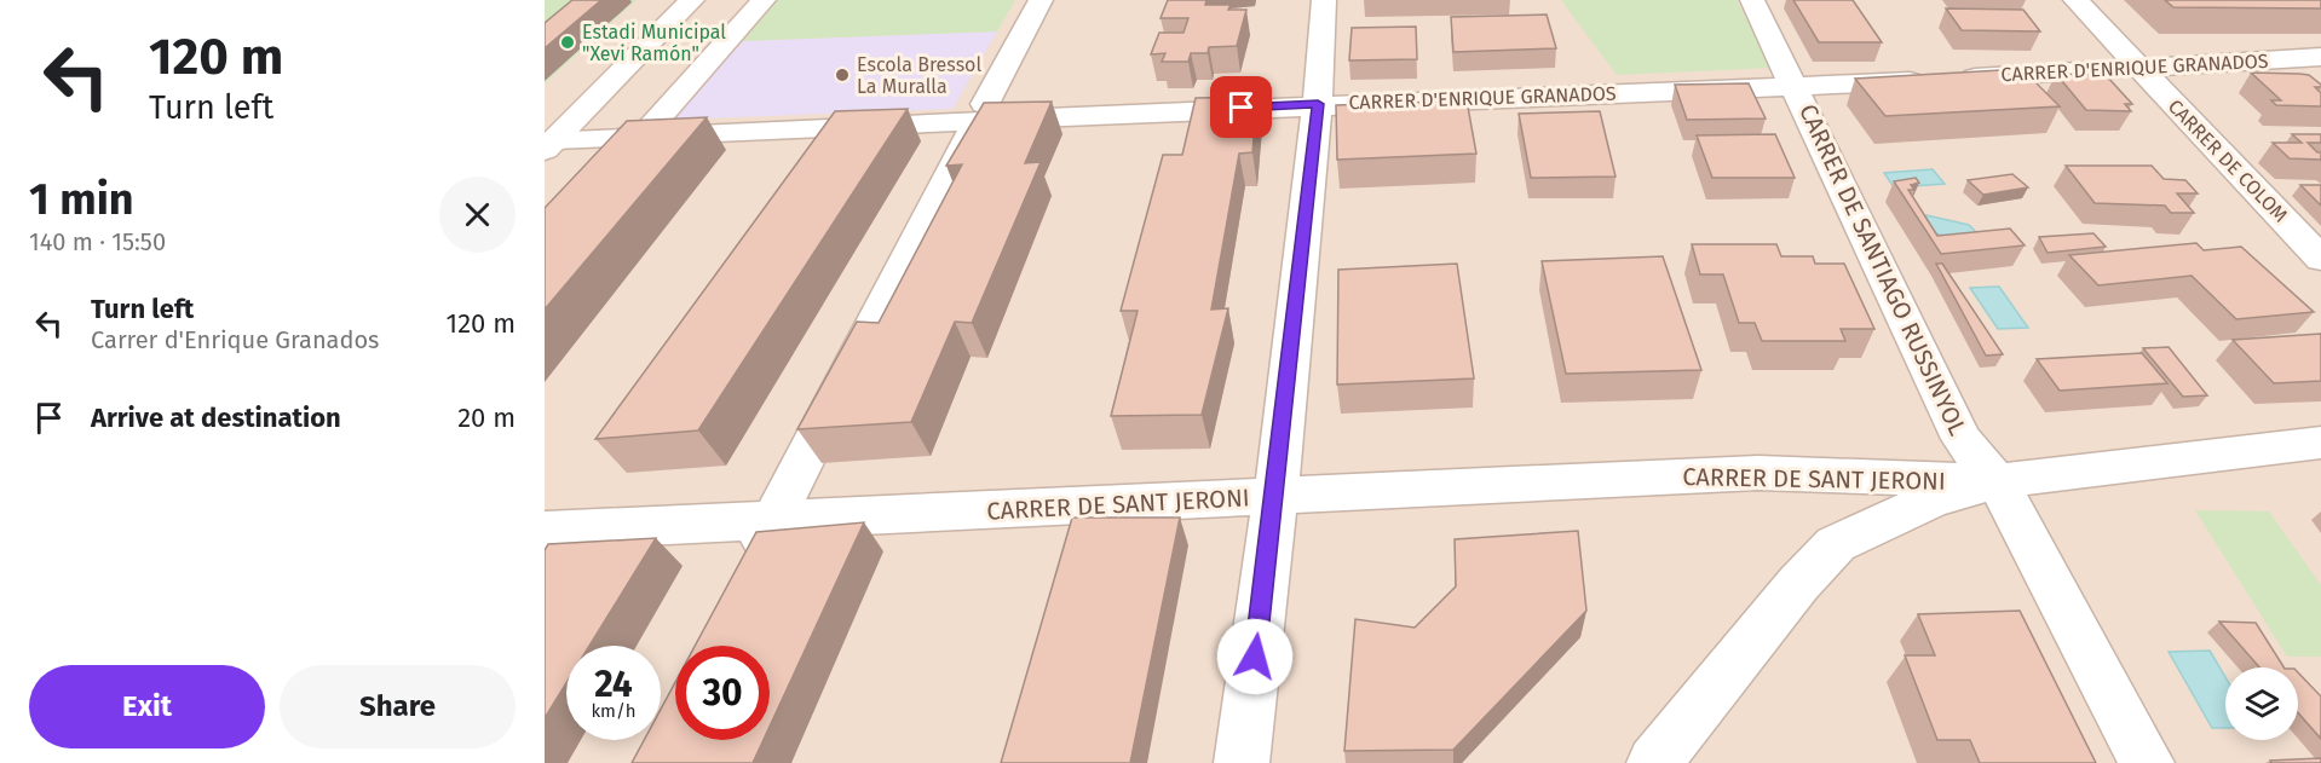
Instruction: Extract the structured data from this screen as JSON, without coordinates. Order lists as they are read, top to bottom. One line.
{"streets":{"street":["CARRER D'ENRIQUE GRANADOS","CARRER DE COLOM","CARRER DE SANTIAGO RUSSINYOL","CARRER DE SANT JERONI"]},"crossings":[["CARRER D'ENRIQUE GRANADOS","CARRER DE COLOM"],["CARRER D'ENRIQUE GRANADOS","CARRER DE SANTIAGO RUSSINYOL"],["CARRER DE SANTIAGO RUSSINYOL","CARRER DE SANT JERONI"]],"places":["Estadi Municipal \"Xevi Ramón\"","Escola Bressol La Muralla"],"page":{"turn":["120 m","Turn left"],"heading":["1 min","140 m · 15:50"],"list":[{"name":"Turn left","note":"Carrer d'Enrique Granados","value":"120 m"},{"name":"Arrive at destination","value":"20 m"}],"speed":"24 km/h","limit":"30","buttons":["Exit","Share"]}}
